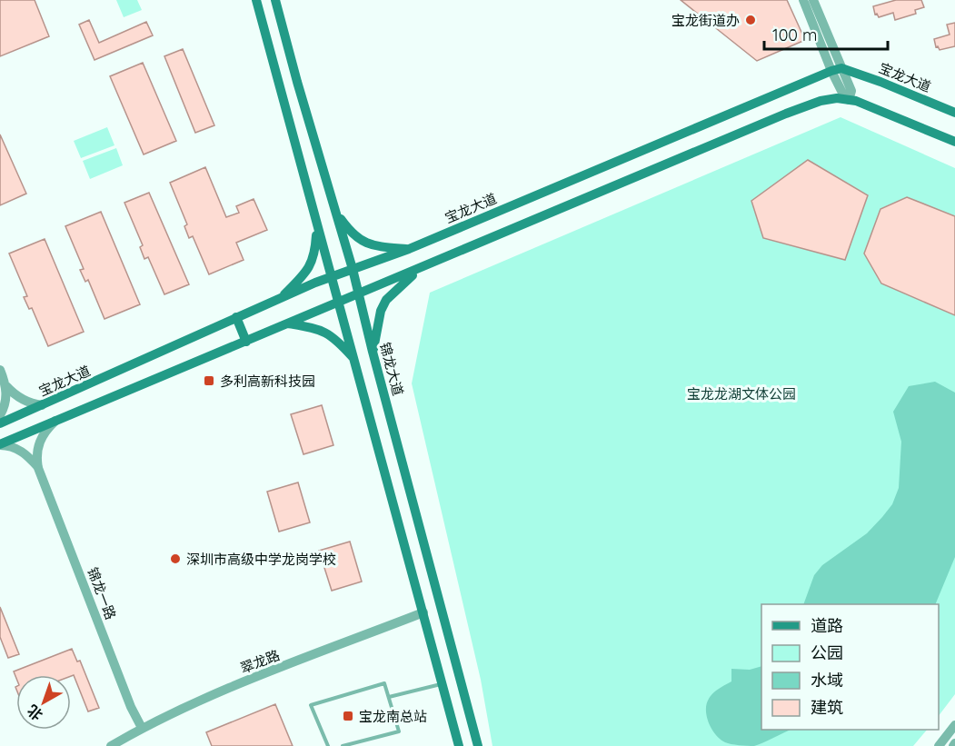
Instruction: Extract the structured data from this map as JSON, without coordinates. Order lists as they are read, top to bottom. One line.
{"streets":{"main road":["宝龙大道","锦龙大道"],"street":["锦龙一路","翠龙路"]},"crossings":[["宝龙大道","锦龙大道"],["锦龙一路","翠龙路"]],"parks":["宝龙龙湖文体公园"],"places":{"other":["宝龙街道办","深圳市高级中学龙岗学校"],"transit":["多利高新科技园","宝龙南总站"]},"legend":["道路","公园","水域","建筑"],"scale_bar":"100 m","north":"bottom left"}
